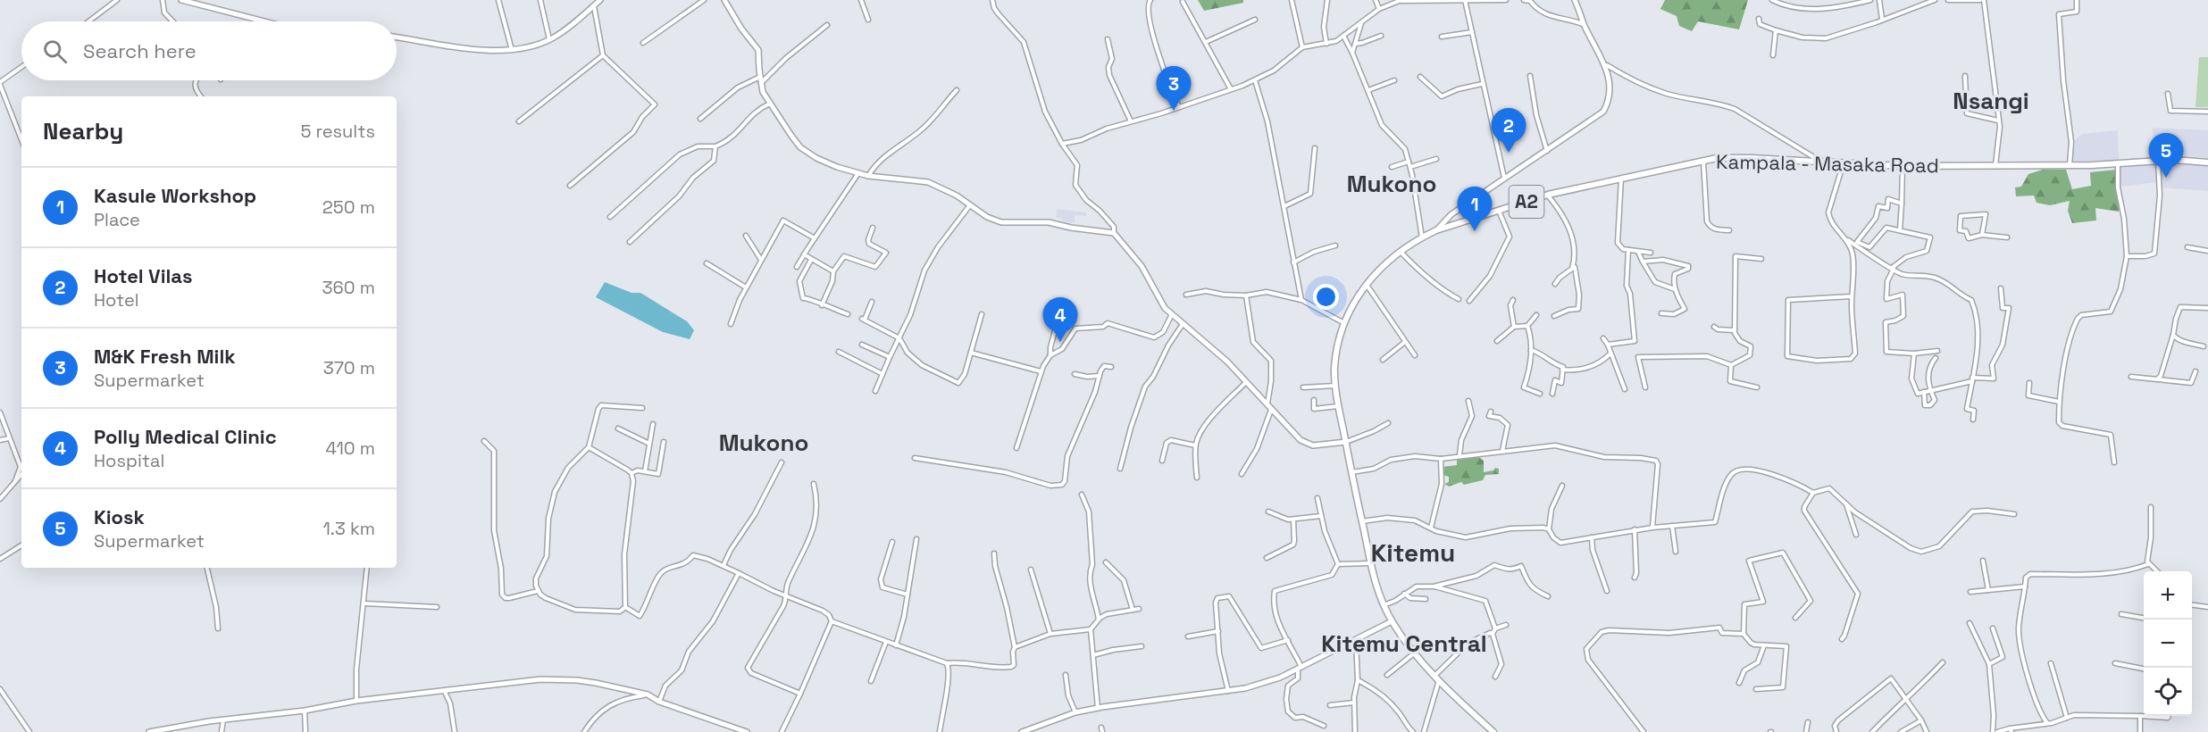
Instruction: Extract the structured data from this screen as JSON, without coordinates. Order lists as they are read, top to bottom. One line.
{"streets":{"main road":["Kampala - Masaka Road","A2"]},"districts":["Nsangi","Mukono","Mukono","Kitemu","Kitemu Central"],"page":{"search":"Search here","pins":["3","2","5","1","4"],"heading":["Nearby","5 results"],"list":[{"mark":"1","name":"Kasule Workshop","note":"Place","value":"250 m"},{"mark":"2","name":"Hotel Vilas","note":"Hotel","value":"360 m"},{"mark":"3","name":"M&K Fresh Milk","note":"Supermarket","value":"370 m"},{"mark":"4","name":"Polly Medical Clinic","note":"Hospital","value":"410 m"},{"mark":"5","name":"Kiosk","note":"Supermarket","value":"1.3 km"}],"map_buttons":["+","−"]}}
